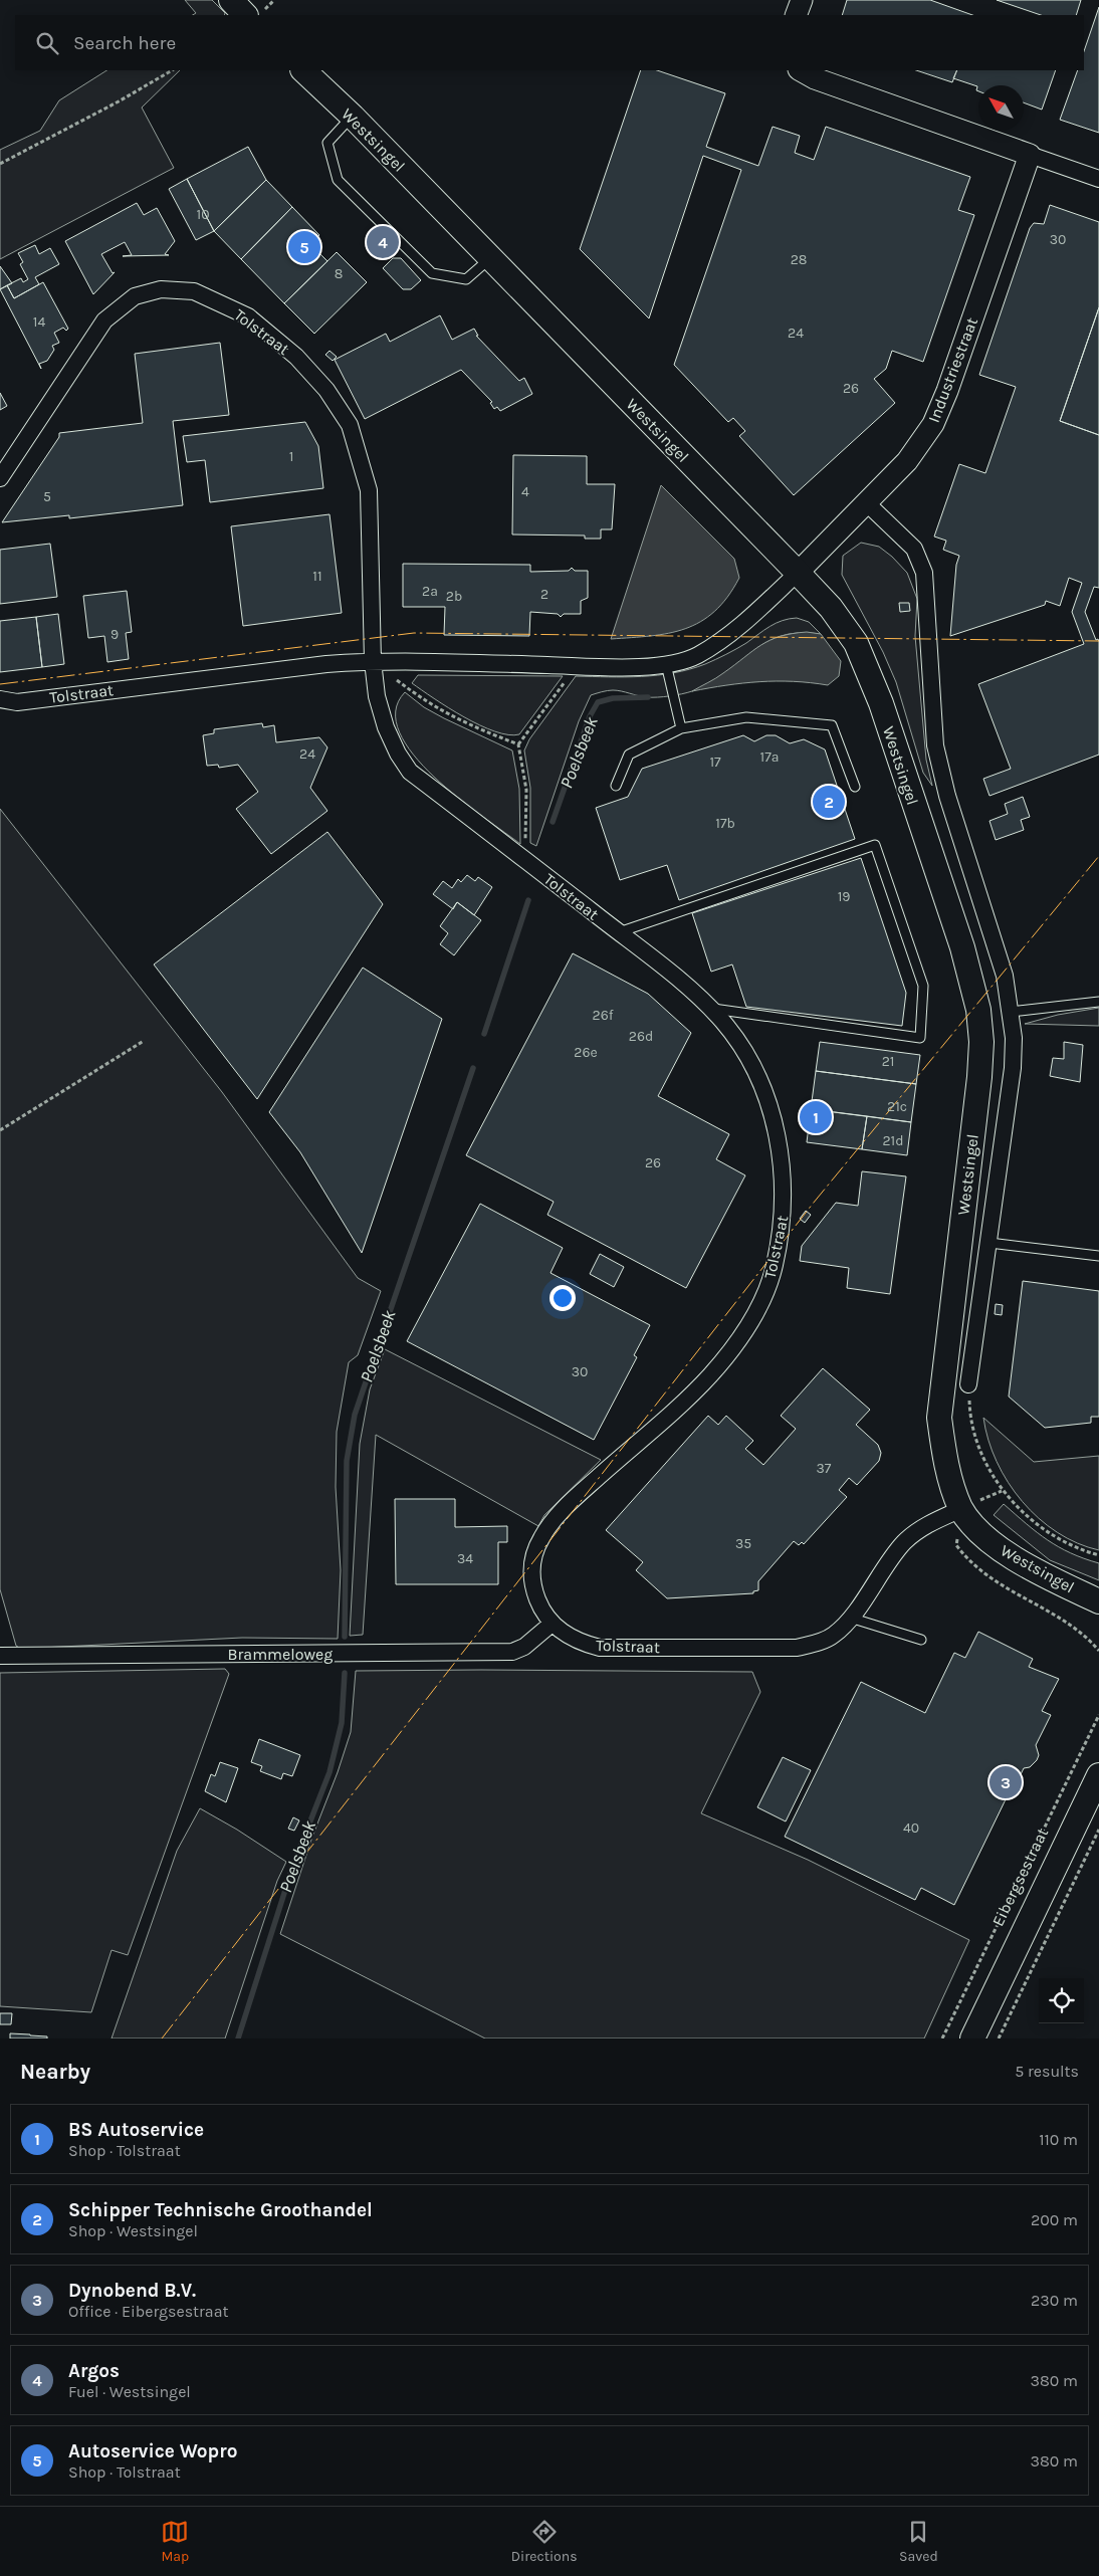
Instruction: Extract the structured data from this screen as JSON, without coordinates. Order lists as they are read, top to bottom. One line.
{"streets":{"main road":["Westsingel","Eibergsestraat"],"street":["Tolstraat","Industriestraat","Brammeloweg"]},"crossings":[["Westsingel","Tolstraat"],["Westsingel","Industriestraat"],["Tolstraat","Industriestraat"],["Tolstraat","Brammeloweg"]],"water":["Poelsbeek"],"house_numbers":["10","30","28","8","14","24","26","1","4","5","11","2a","2","2b","9","24","17a","17","17b","19","26f","26d","26e","21","21c","21d","26","30","37","35","34","40"],"north":"top left","page":{"search":"Search here","pins":["4","5","2","1","3"],"heading":["Nearby","5 results"],"list":[{"mark":"1","name":"BS Autoservice","note":"Shop · Tolstraat","value":"110 m"},{"mark":"2","name":"Schipper Technische Groothandel","note":"Shop · Westsingel","value":"200 m"},{"mark":"3","name":"Dynobend B.V.","note":"Office · Eibergsestraat","value":"230 m"},{"mark":"4","name":"Argos","note":"Fuel · Westsingel","value":"380 m"},{"mark":"5","name":"Autoservice Wopro","note":"Shop · Tolstraat","value":"380 m"}],"nav":["Map","Directions","Saved"]}}
